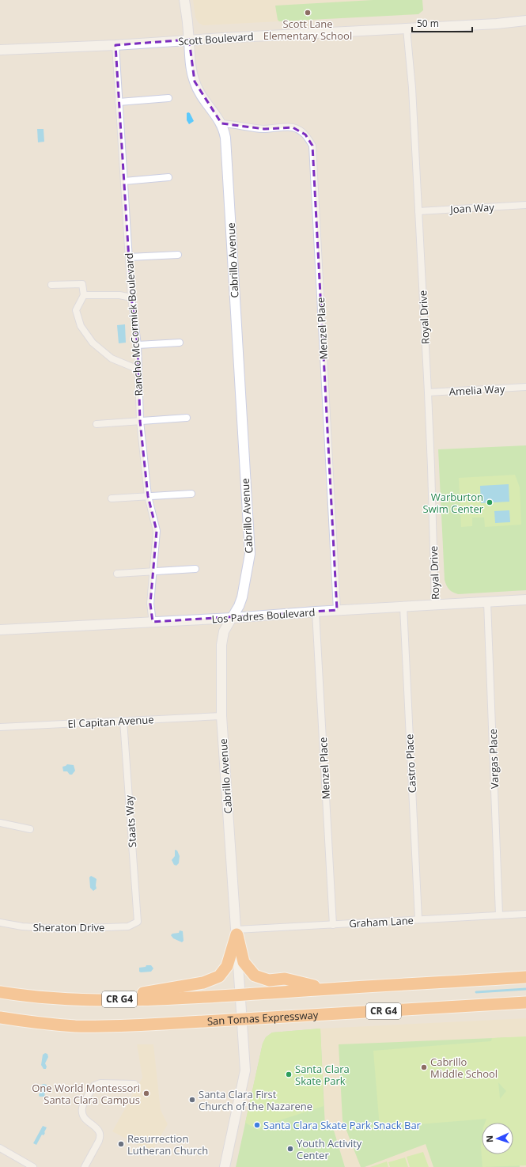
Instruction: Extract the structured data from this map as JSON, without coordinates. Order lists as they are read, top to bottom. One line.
{"streets":{"highway":["CR G4","San Tomas Expressway"],"street":["Scott Boulevard","Joan Way","Cabrillo Avenue","Royal Drive","Rancho McCormick Boulevard","Menzel Place","Amelia Way","Los Padres Boulevard","El Capitan Avenue","Vargas Place","Castro Place","Staats Way","Graham Lane","Sheraton Drive"]},"crossings":[["Scott Boulevard","Cabrillo Avenue"],["Scott Boulevard","Royal Drive"],["Scott Boulevard","Rancho McCormick Boulevard"],["Joan Way","Royal Drive"],["Cabrillo Avenue","Menzel Place"],["Cabrillo Avenue","Los Padres Boulevard"],["Cabrillo Avenue","El Capitan Avenue"],["Cabrillo Avenue","Graham Lane"],["Cabrillo Avenue","CR G4"],["Cabrillo Avenue","San Tomas Expressway"],["Royal Drive","Amelia Way"],["Royal Drive","Los Padres Boulevard"],["Rancho McCormick Boulevard","Los Padres Boulevard"],["Menzel Place","Los Padres Boulevard"],["Menzel Place","Graham Lane"],["Los Padres Boulevard","Vargas Place"],["Los Padres Boulevard","Castro Place"],["El Capitan Avenue","Staats Way"],["Vargas Place","Graham Lane"],["Castro Place","Graham Lane"],["Staats Way","Sheraton Drive"]],"places":["Scott Lane Elementary School","Warburton Swim Center","Cabrillo Middle School","Santa Clara Skate Park","One World Montessori Santa Clara Campus","Santa Clara First Church of the Nazarene","Santa Clara Skate Park Snack Bar","Resurrection Lutheran Church","Youth Activity Center"],"scale_bar":"50 m","north":"left"}
